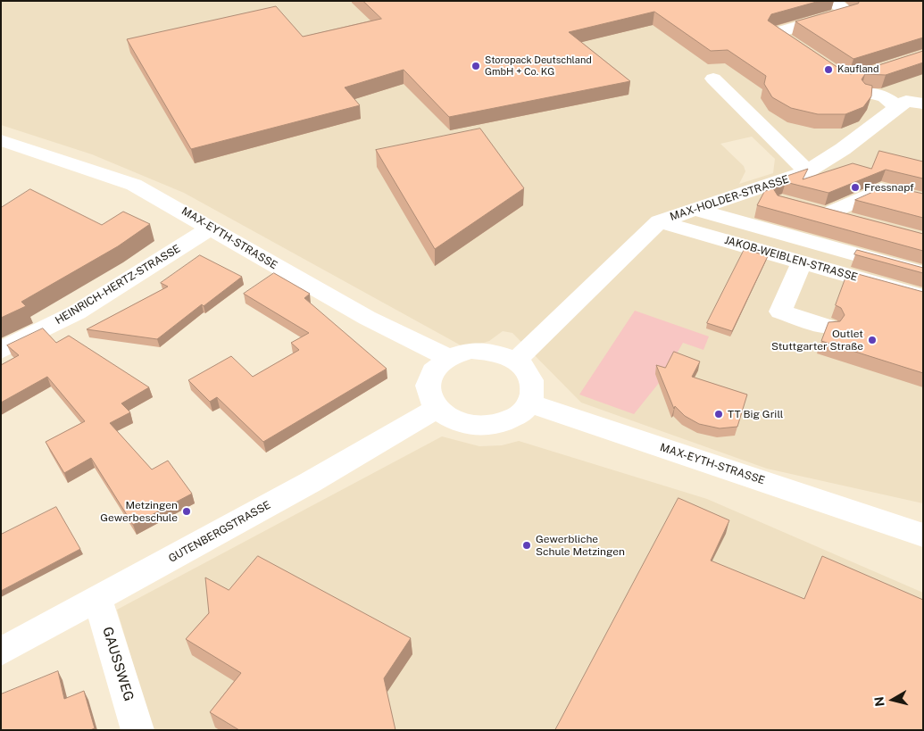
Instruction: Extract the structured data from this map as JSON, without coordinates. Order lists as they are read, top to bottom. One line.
{"streets":{"street":["MAX-HOLDER-STRASSE","MAX-EYTH-STRASSE","JAKOB-WEIBLEN-STRASSE","HEINRICH-HERTZ-STRASSE","GUTENBERGSTRASSE","GAUSSWEG"]},"crossings":[["MAX-HOLDER-STRASSE","MAX-EYTH-STRASSE"],["MAX-HOLDER-STRASSE","JAKOB-WEIBLEN-STRASSE"],["MAX-HOLDER-STRASSE","GUTENBERGSTRASSE"],["MAX-EYTH-STRASSE","HEINRICH-HERTZ-STRASSE"],["MAX-EYTH-STRASSE","GUTENBERGSTRASSE"],["GUTENBERGSTRASSE","GAUSSWEG"]],"places":["Storopack Deutschland GmbH + Co. KG","Kaufland","Fressnapf","Outlet Stuttgarter Straße","TT Big Grill","Metzingen Gewerbeschule","Gewerbliche Schule Metzingen"],"north":"left"}
